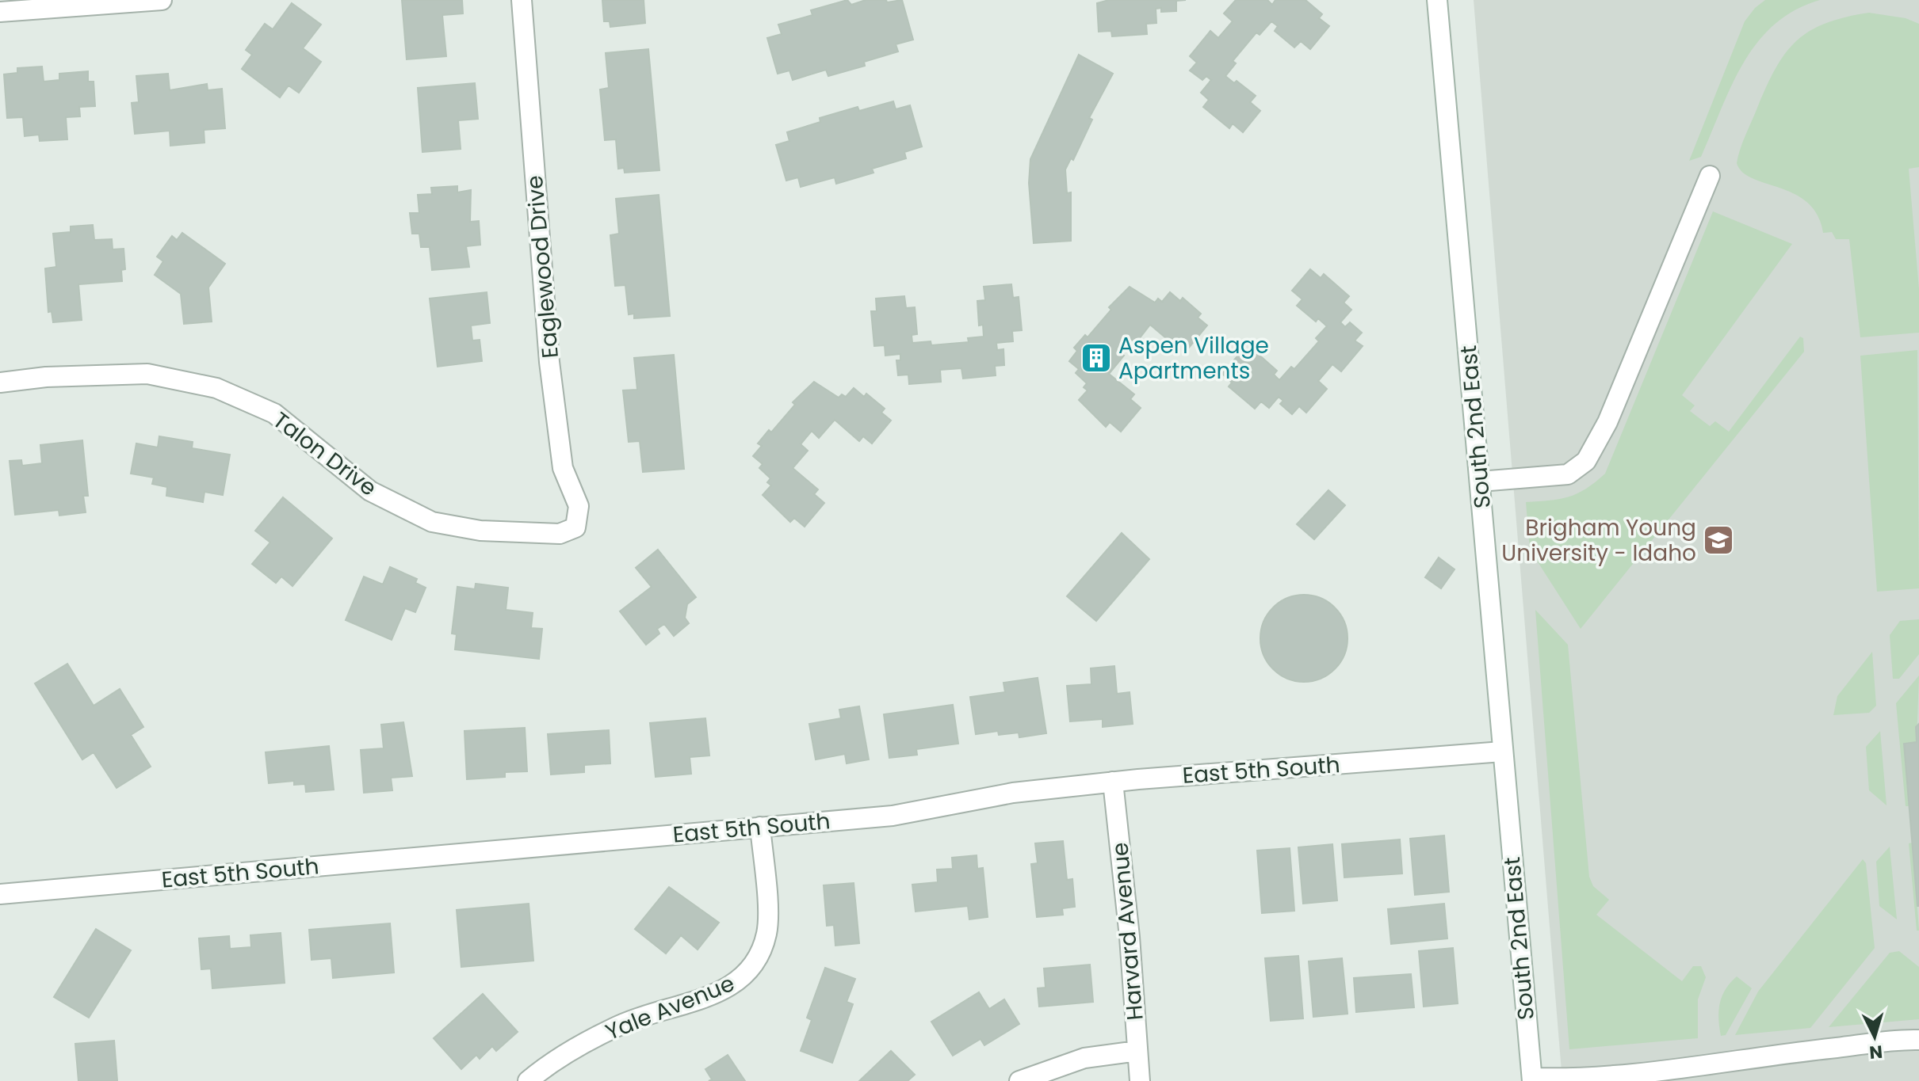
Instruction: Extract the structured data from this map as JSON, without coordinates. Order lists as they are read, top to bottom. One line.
{"streets":{"street":["Eaglewood Drive","South 2nd East","Talon Drive","East 5th South","Harvard Avenue","Yale Avenue"]},"crossings":[["Eaglewood Drive","Talon Drive"],["South 2nd East","East 5th South"],["East 5th South","Harvard Avenue"],["East 5th South","Yale Avenue"]],"places":{"building":["Aspen Village Apartments"],"school or university":["Brigham Young University - Idaho"]},"north":"bottom"}
